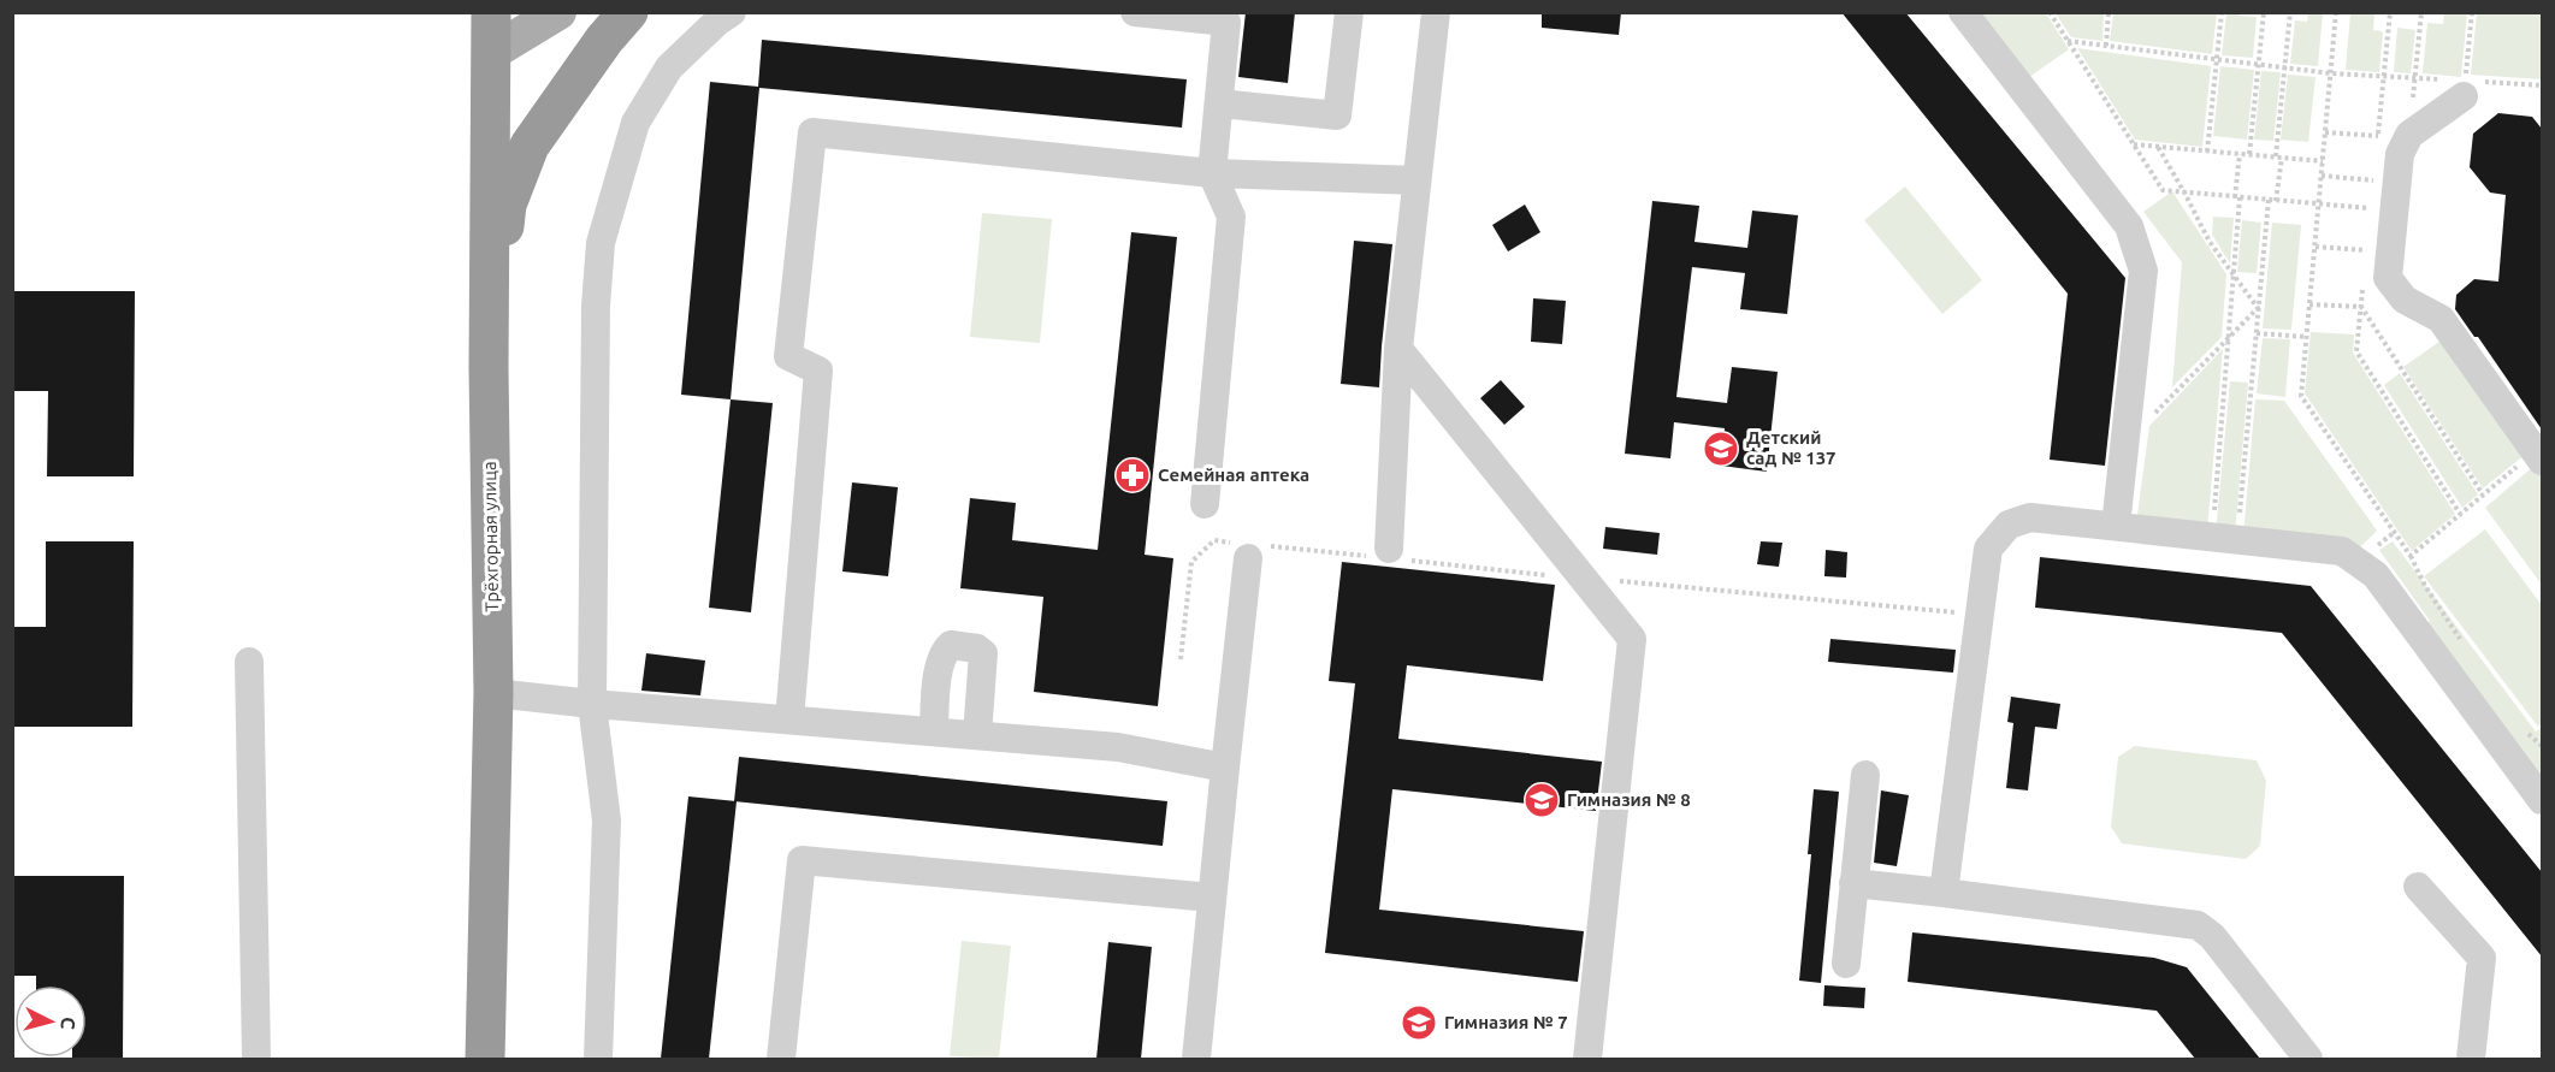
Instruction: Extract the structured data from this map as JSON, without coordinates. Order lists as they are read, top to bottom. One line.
{"streets":{"highway":["Трёхгорная улица"]},"places":{"school or university":["Детский сад № 137","Гимназия № 8","Гимназия № 7"],"pharmacy":["Семейная аптека"]},"north":"right"}
